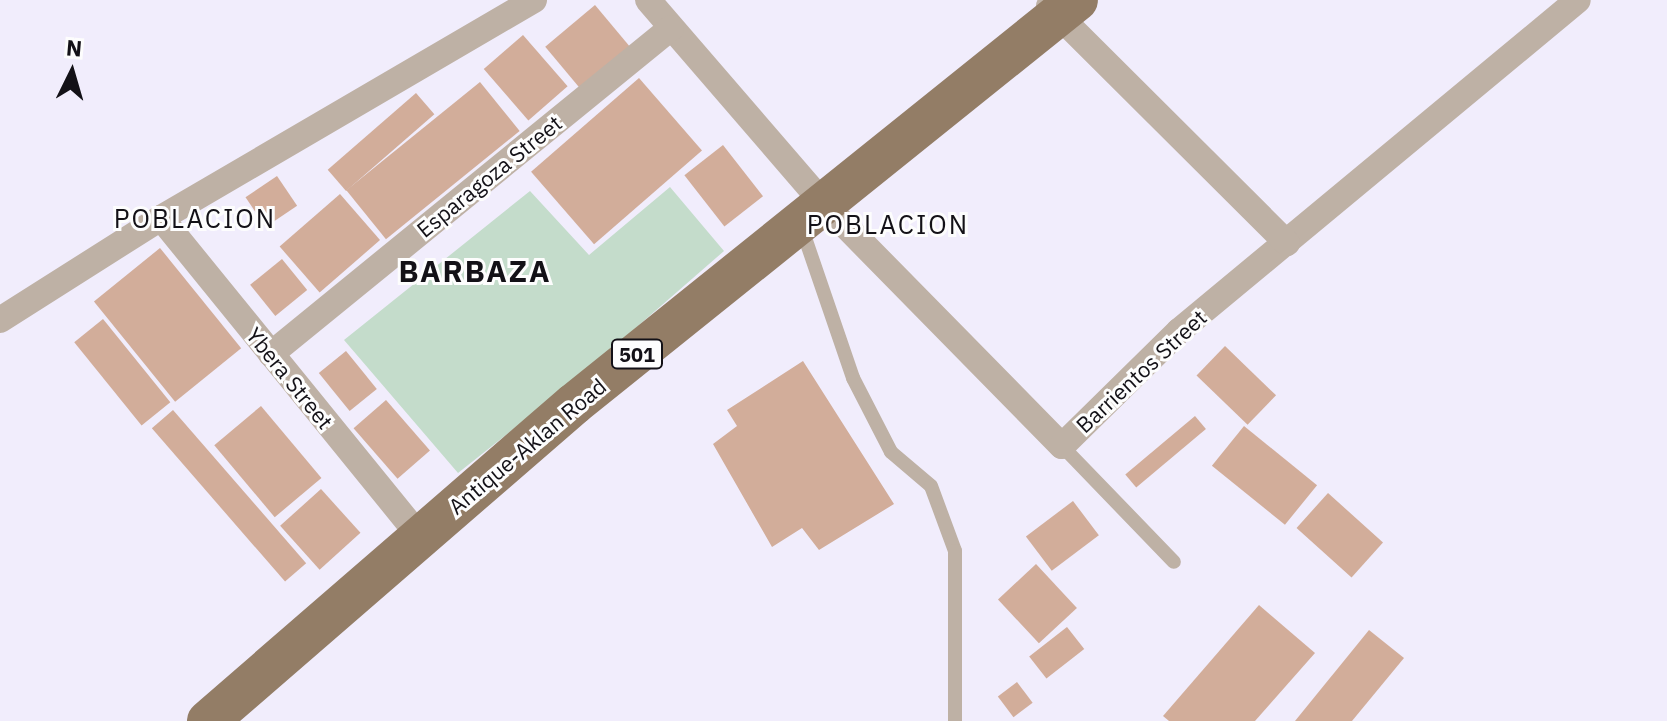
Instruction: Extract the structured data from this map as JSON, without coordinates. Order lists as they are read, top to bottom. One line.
{"streets":{"main road":["501","Antique-Aklan Road"],"street":["Esparagoza Street","Barrientos Street","Ybera Street"]},"crossings":[["Esparagoza Street","Barrientos Street"],["Esparagoza Street","Ybera Street"],["Barrientos Street","Antique-Aklan Road"],["Ybera Street","Antique-Aklan Road"]],"districts":["POBLACION","POBLACION","BARBAZA"],"north":"top"}
